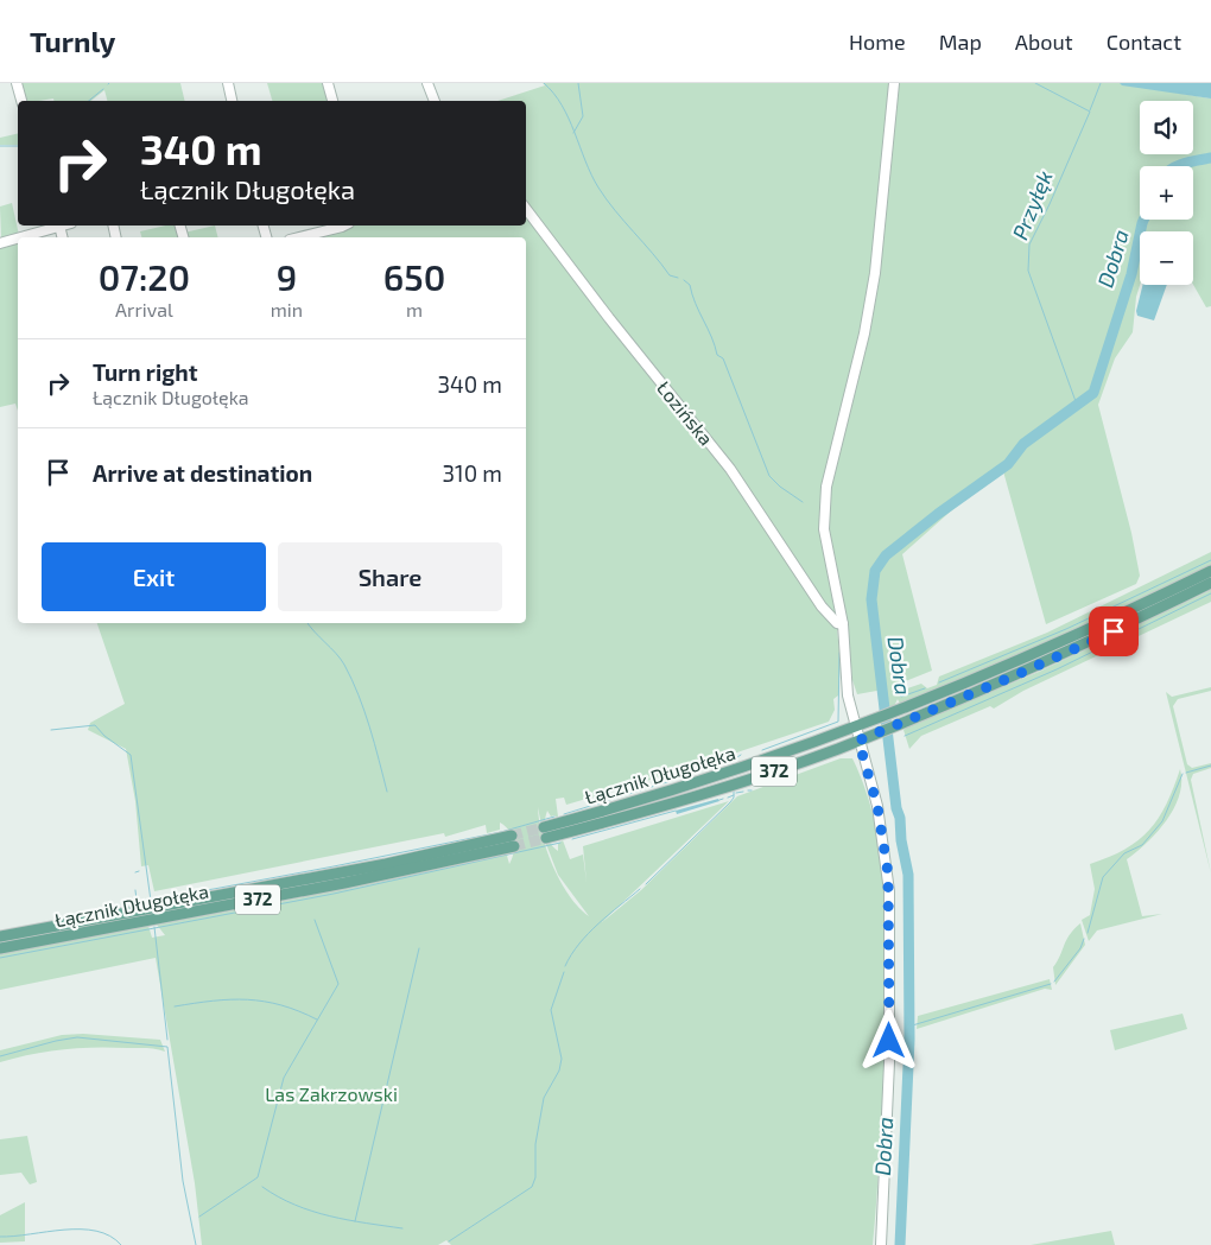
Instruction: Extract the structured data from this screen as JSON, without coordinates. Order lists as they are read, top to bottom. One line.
{"streets":{"main road":["372","Łącznik Długołęka"],"street":["Łozińska"]},"water":["Przyłęk","Dobra"],"parks":["Las Zakrzowski"],"page":{"header":"Turnly","nav":["Home","Map","About","Contact"],"map_buttons":["+","−"],"turn":["340 m","Łącznik Długołęka"],"eta":["07:20","Arrival","9","min","650","m"],"list":[{"name":"Turn right","note":"Łącznik Długołęka","value":"340 m"},{"name":"Arrive at destination","value":"310 m"}],"buttons":["Exit","Share"]}}
